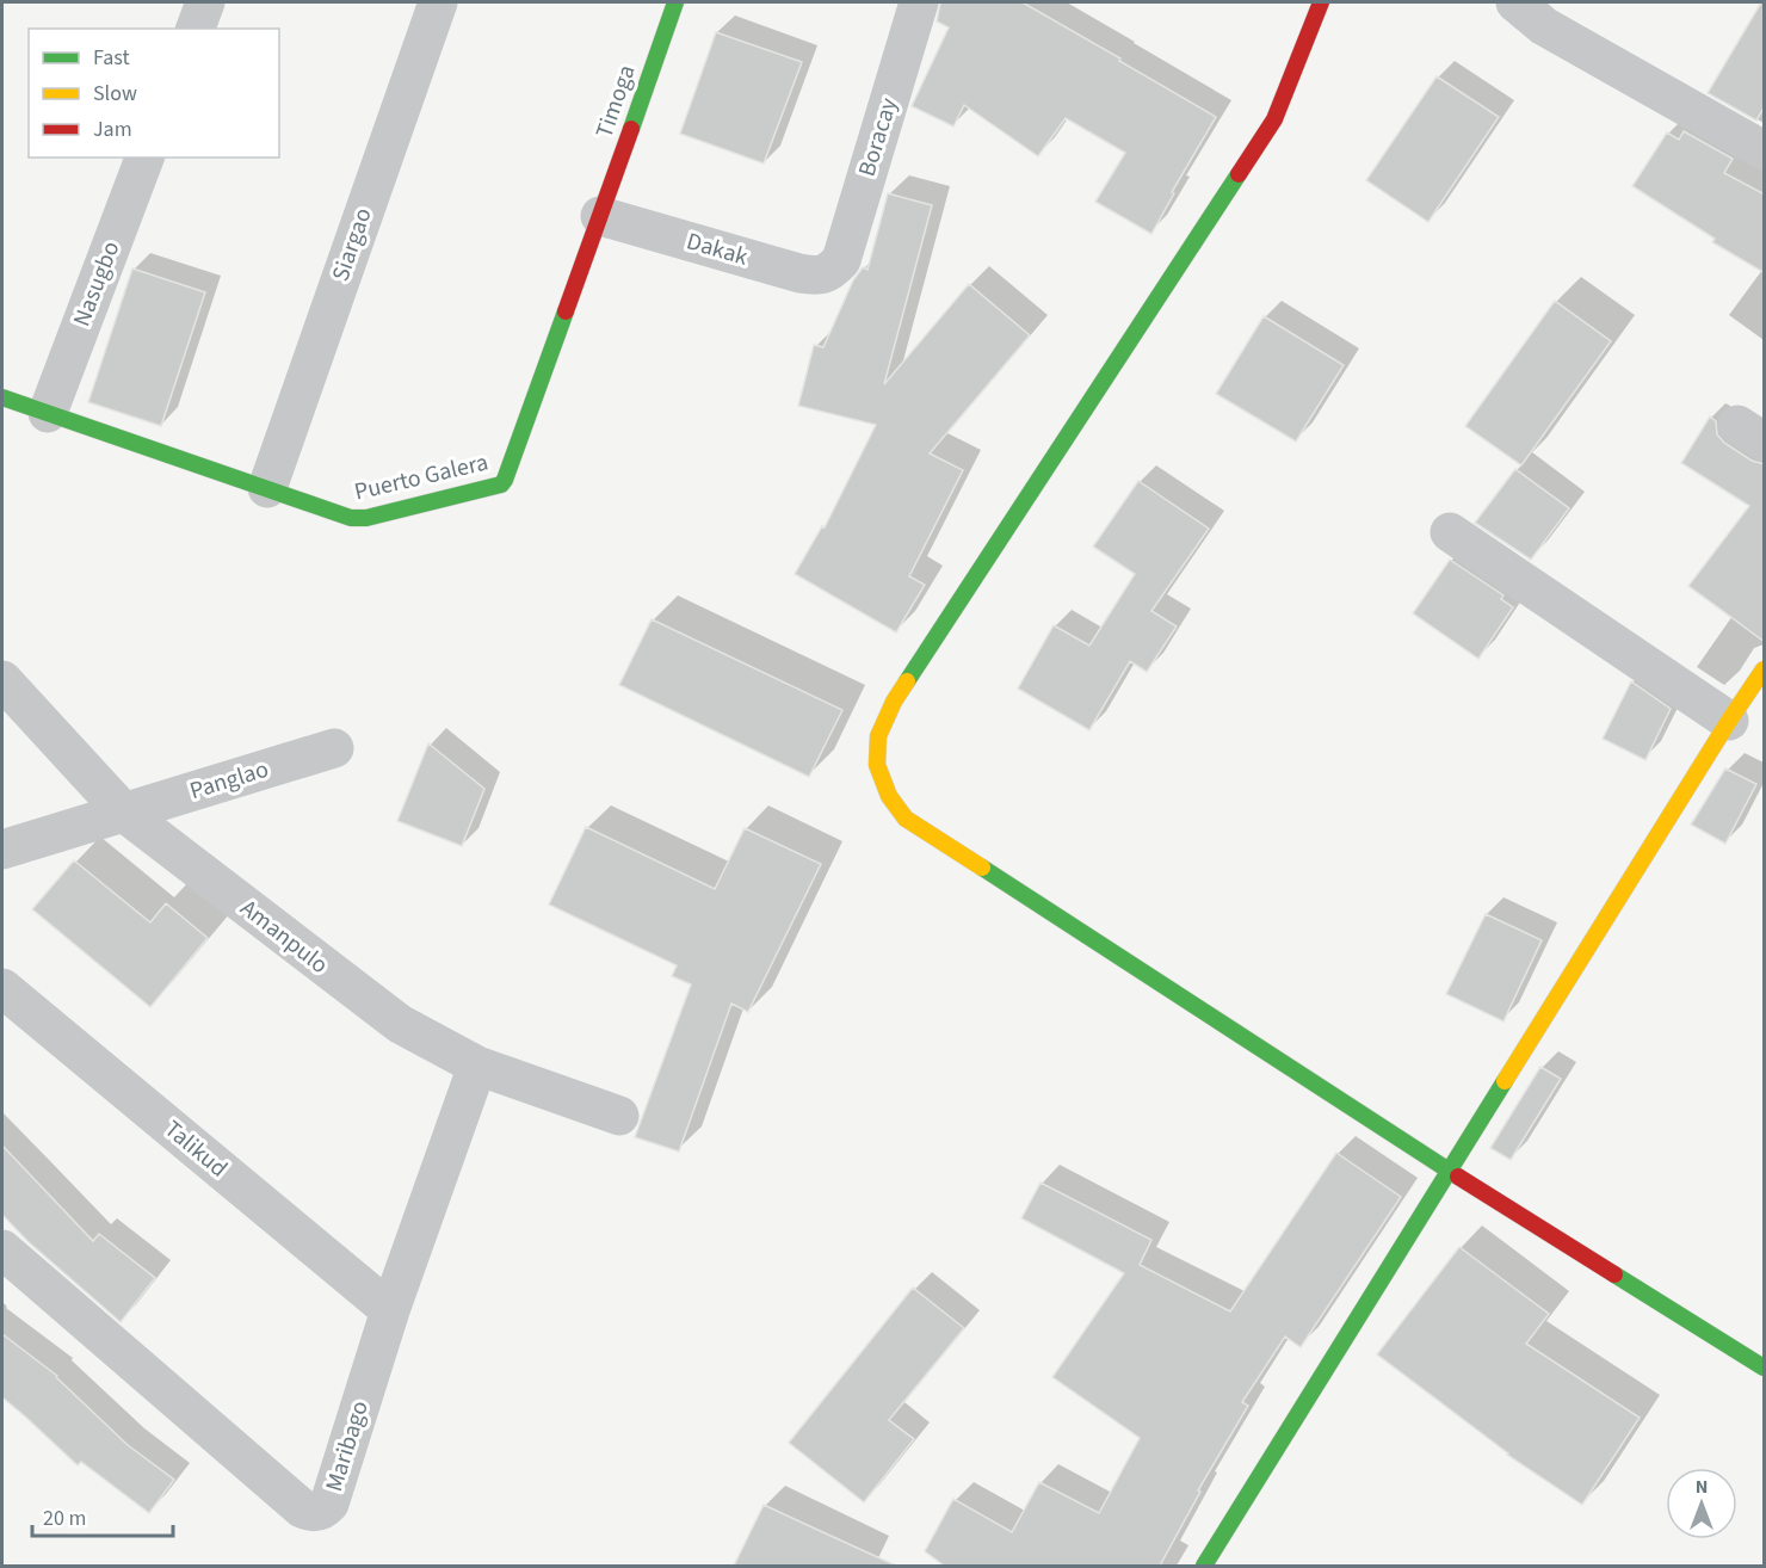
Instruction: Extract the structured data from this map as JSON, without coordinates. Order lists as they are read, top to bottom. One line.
{"streets":{"street":["Timoga","Boracay","Siargao","Dakak","Nasugbo","Puerto Galera","Panglao","Amanpulo","Talikud","Maribago"]},"crossings":[["Timoga","Dakak"],["Timoga","Puerto Galera"],["Boracay","Dakak"],["Siargao","Puerto Galera"],["Dakak","Puerto Galera"],["Nasugbo","Puerto Galera"],["Panglao","Amanpulo"],["Amanpulo","Maribago"],["Talikud","Maribago"]],"legend":["Fast","Slow","Jam"],"scale_bar":"20 m","north":"top"}
